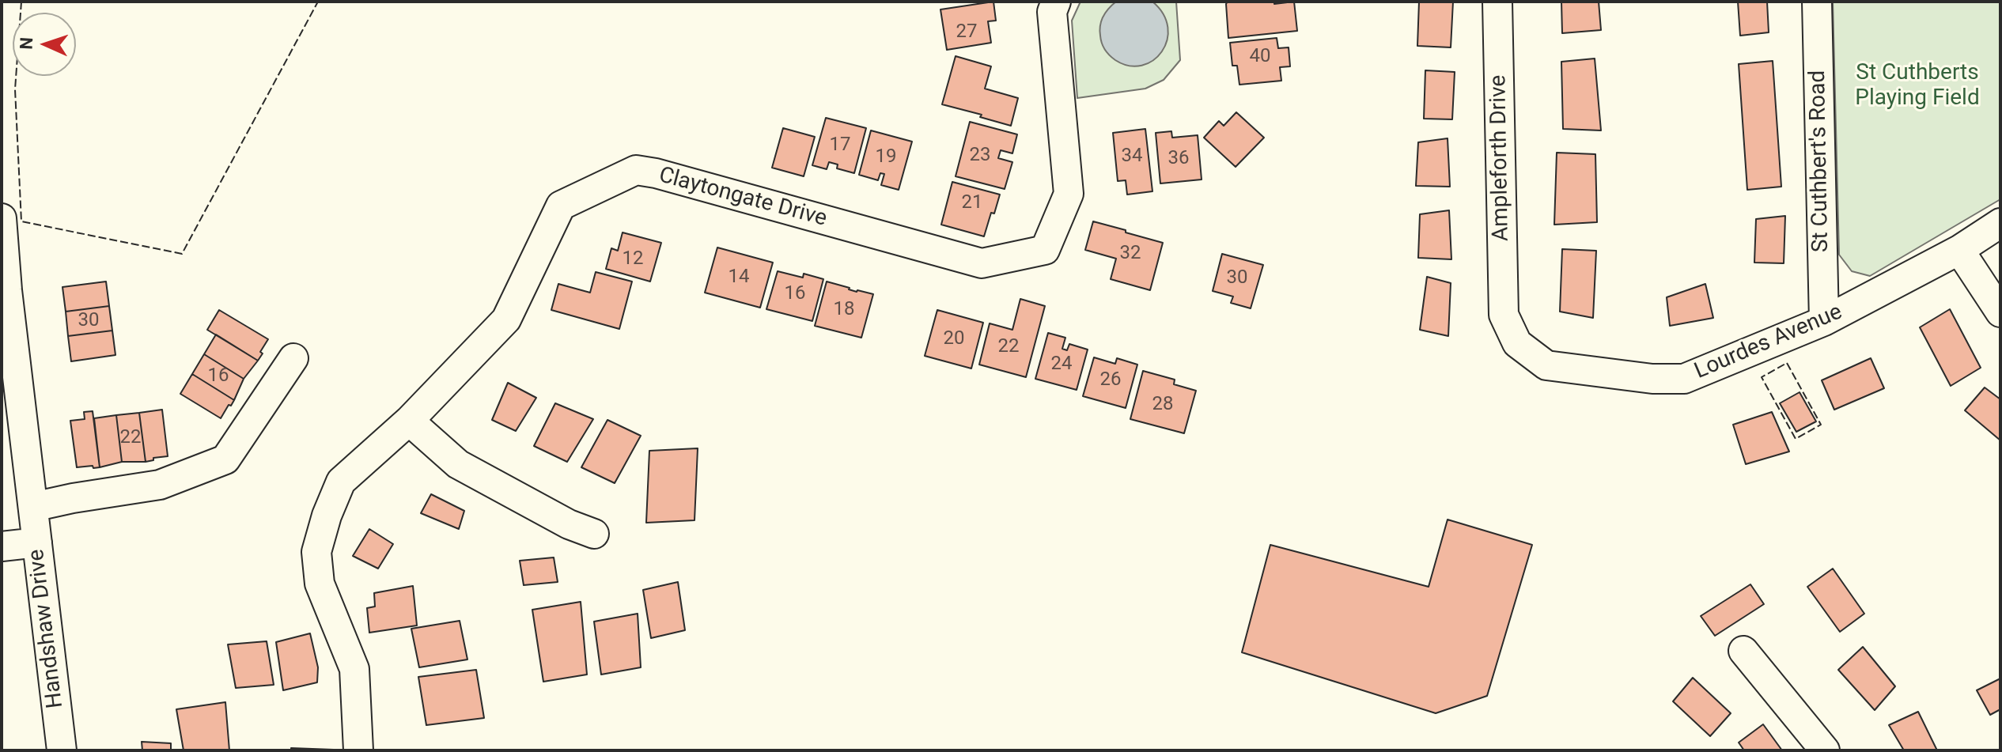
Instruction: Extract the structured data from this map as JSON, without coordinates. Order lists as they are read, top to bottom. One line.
{"streets":{"street":["Ampleforth Drive","St Cuthbert's Road","Claytongate Drive","Lourdes Avenue","Handshaw Drive"]},"crossings":[["Ampleforth Drive","Lourdes Avenue"],["St Cuthbert's Road","Lourdes Avenue"]],"parks":["St Cuthberts Playing Field"],"house_numbers":["27","40","17","23","34","19","36","21","32","12","14","30","16","18","30","20","22","24","16","26","28","22"],"north":"left"}
